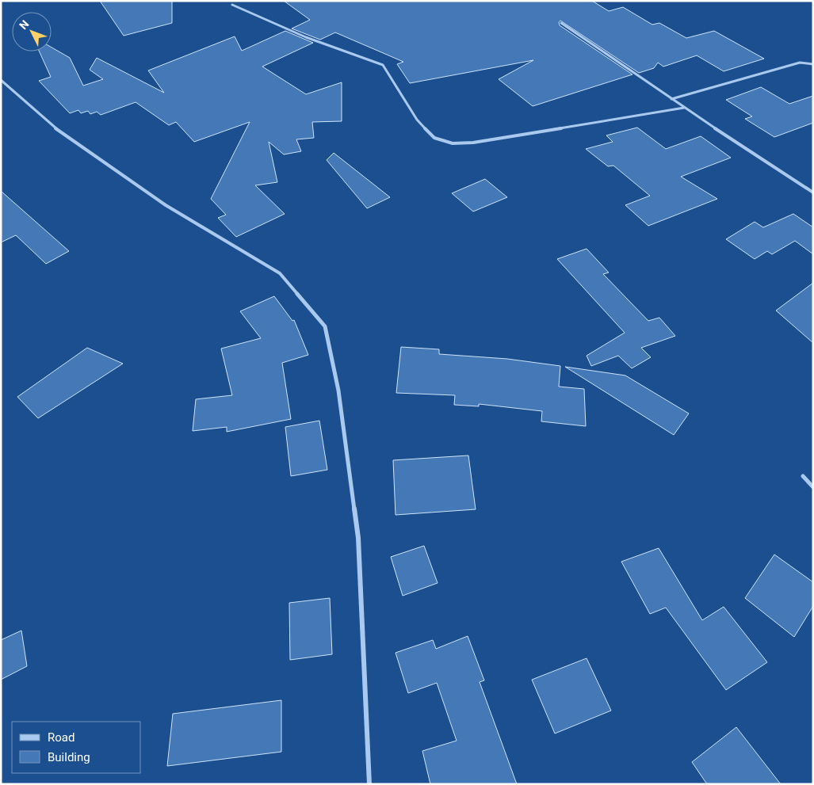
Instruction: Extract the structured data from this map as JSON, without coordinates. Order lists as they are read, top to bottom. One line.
{"legend":["Road","Building"],"north":"top left"}
